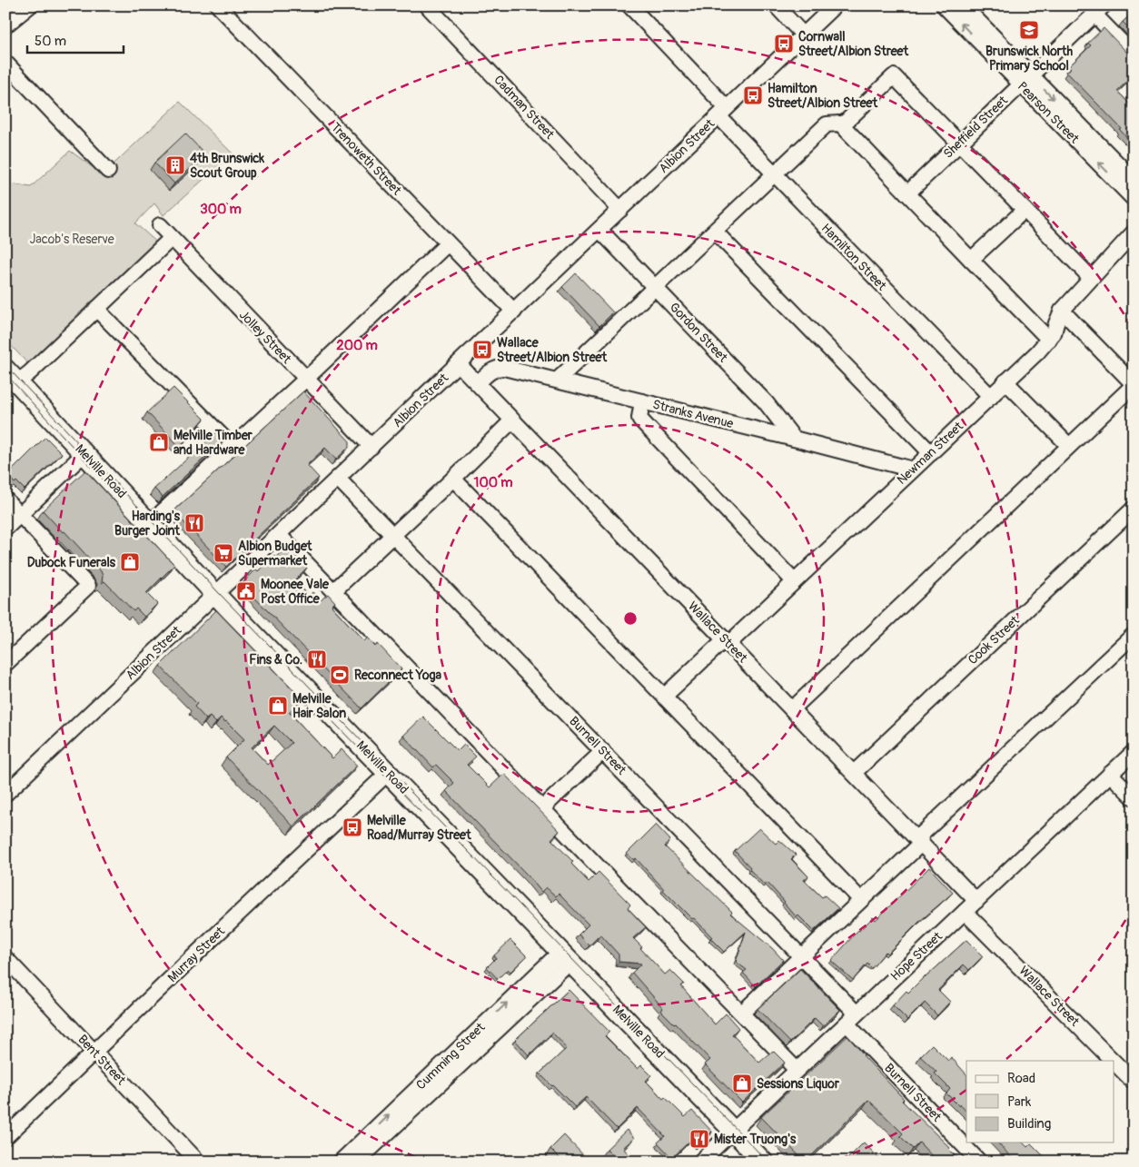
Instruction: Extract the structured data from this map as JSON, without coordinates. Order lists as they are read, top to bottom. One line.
{"streets":{"main road":["Melville Road"],"street":["Cadman Street","Pearson Street","Sheffield Street","Albion Street","Trenoweth Street","Hamilton Street","Gordon Street","Jolley Street","Stranks Avenue","Newman Street","Wallace Street","Cook Street","Burnell Street","Murray Street","Hope Street","Cumming Street","Bent Street"]},"crossings":[["Cadman Street","Albion Street"],["Pearson Street","Sheffield Street"],["Albion Street","Trenoweth Street"],["Albion Street","Hamilton Street"],["Albion Street","Gordon Street"],["Albion Street","Jolley Street"],["Albion Street","Melville Road"],["Albion Street","Wallace Street"],["Albion Street","Burnell Street"],["Hamilton Street","Newman Street"],["Gordon Street","Stranks Avenue"],["Stranks Avenue","Newman Street"],["Stranks Avenue","Wallace Street"],["Newman Street","Wallace Street"],["Melville Road","Murray Street"],["Melville Road","Hope Street"],["Melville Road","Cumming Street"],["Wallace Street","Cook Street"],["Wallace Street","Hope Street"],["Burnell Street","Hope Street"],["Murray Street","Bent Street"]],"parks":["Jacob's Reserve"],"places":{"school or university":["Brunswick North Primary School"],"bus stop":["Cornwall Street/Albion Street","Hamilton Street/Albion Street","Wallace Street/Albion Street","Melville Road/Murray Street"],"building":["4th Brunswick Scout Group"],"shop":["Melville Timber and Hardware","Dubock Funerals","Melville Hair Salon","Sessions Liquor"],"restaurant":["Harding's Burger Joint","Fins & Co.","Mister Truong's"],"supermarket":["Albion Budget Supermarket"],"public building":["Moonee Vale Post Office"],"sports":["Reconnect Yoga"]},"legend":["Road","Park","Building"],"scale_bar":"50 m","rings":["300 m","200 m","100 m"]}
